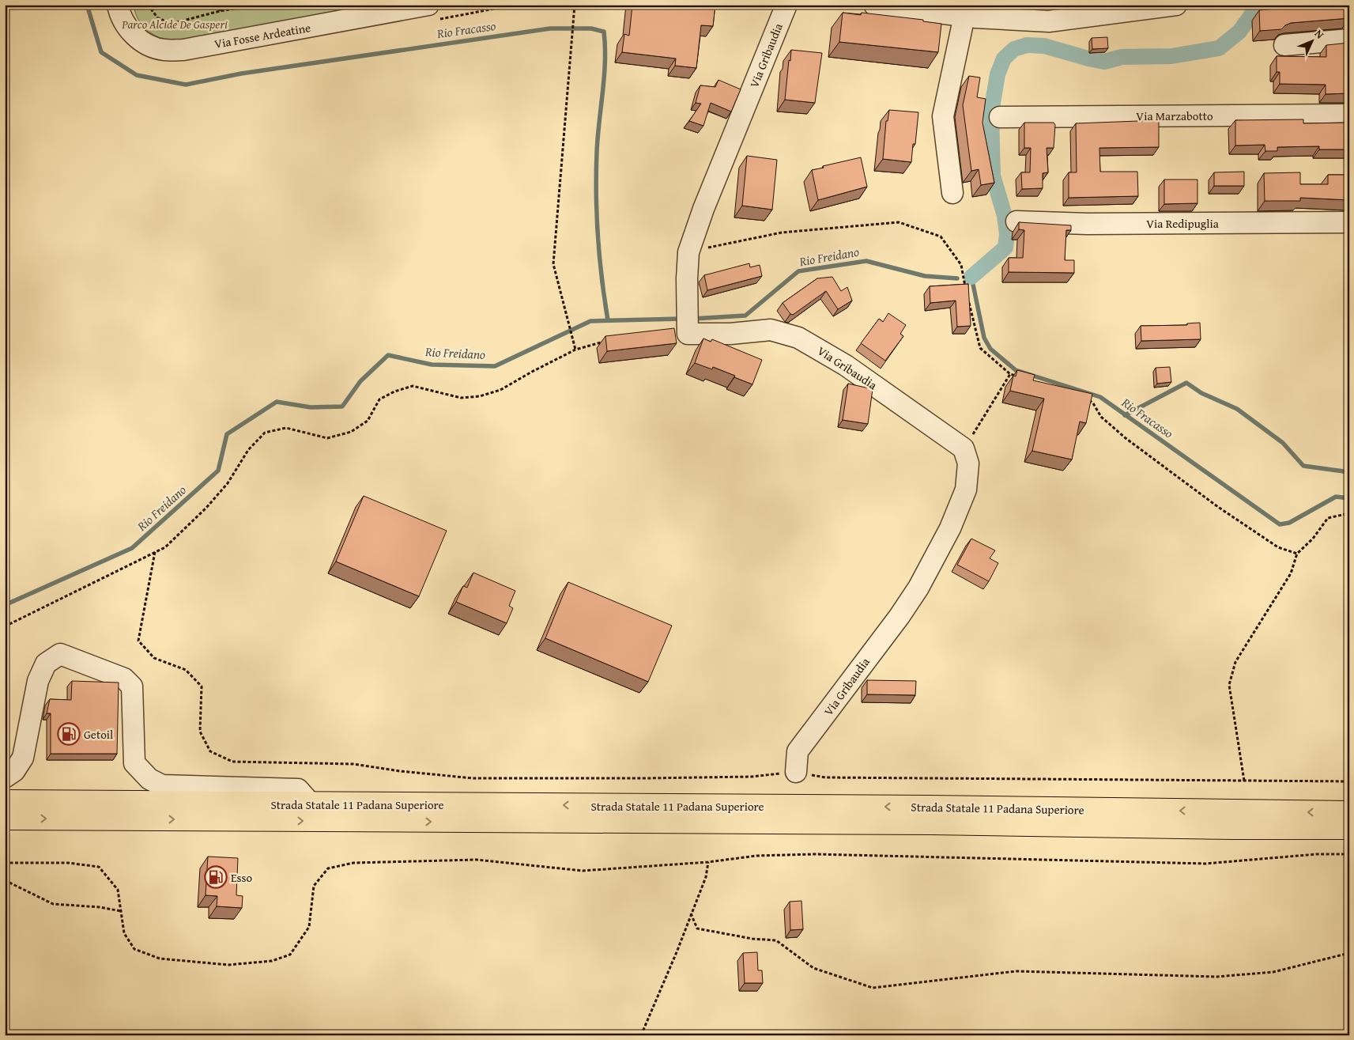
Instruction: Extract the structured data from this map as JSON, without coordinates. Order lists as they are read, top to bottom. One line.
{"streets":{"highway":["Strada Statale 11 Padana Superiore"],"street":["Via Fosse Ardeatine","Via Gribaudia","Via Marzabotto","Via Redipuglia"]},"water":["Rio Fracasso","Rio Freidano"],"parks":["Parco Alcide De Gasperi"],"places":{"fuel station":["Getoil","Esso"]},"north":"top right"}
